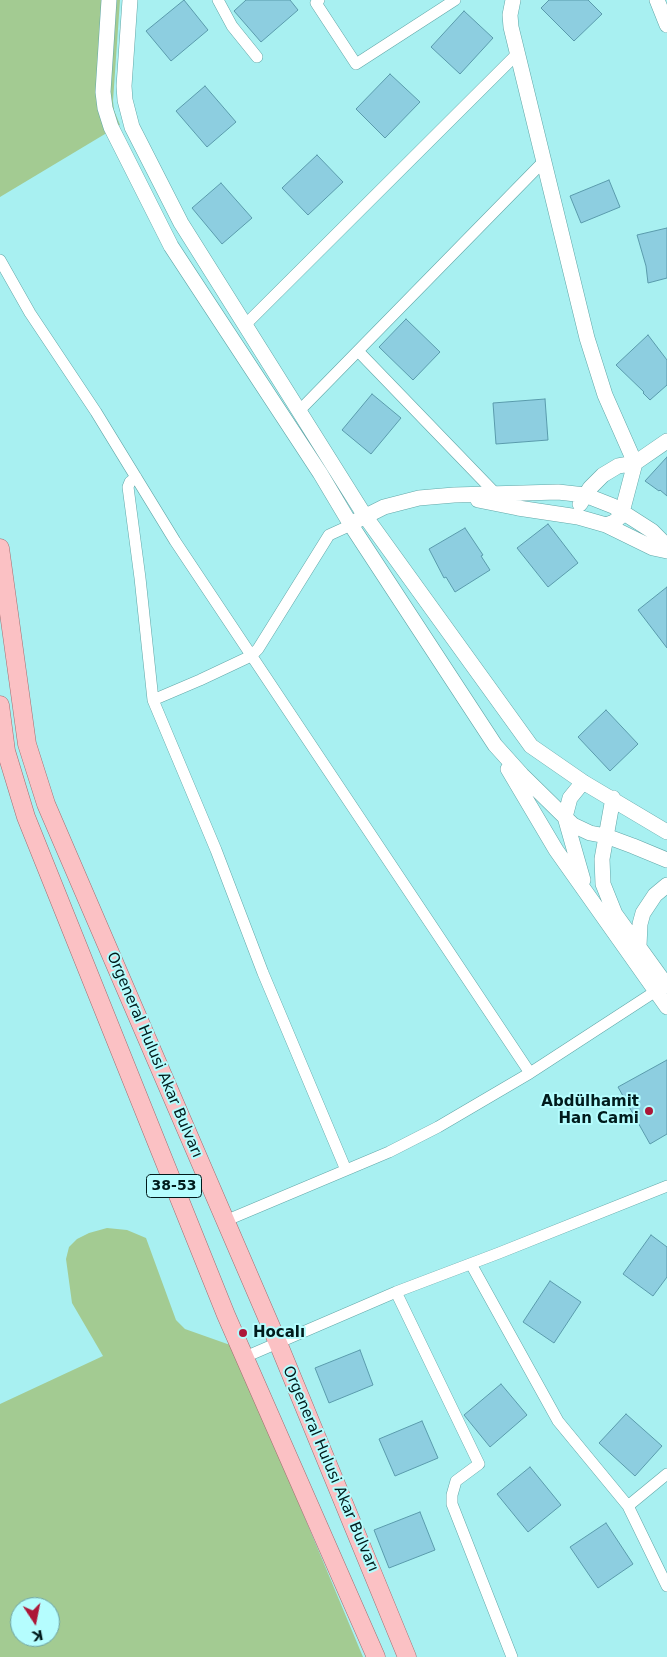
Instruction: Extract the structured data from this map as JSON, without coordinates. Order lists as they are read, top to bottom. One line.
{"streets":{"main road":["Orgeneral Hulusi Akar Bulvarı","38-53"]},"places":["Abdülhamit Han Cami","Hocalı"],"north":"bottom"}
